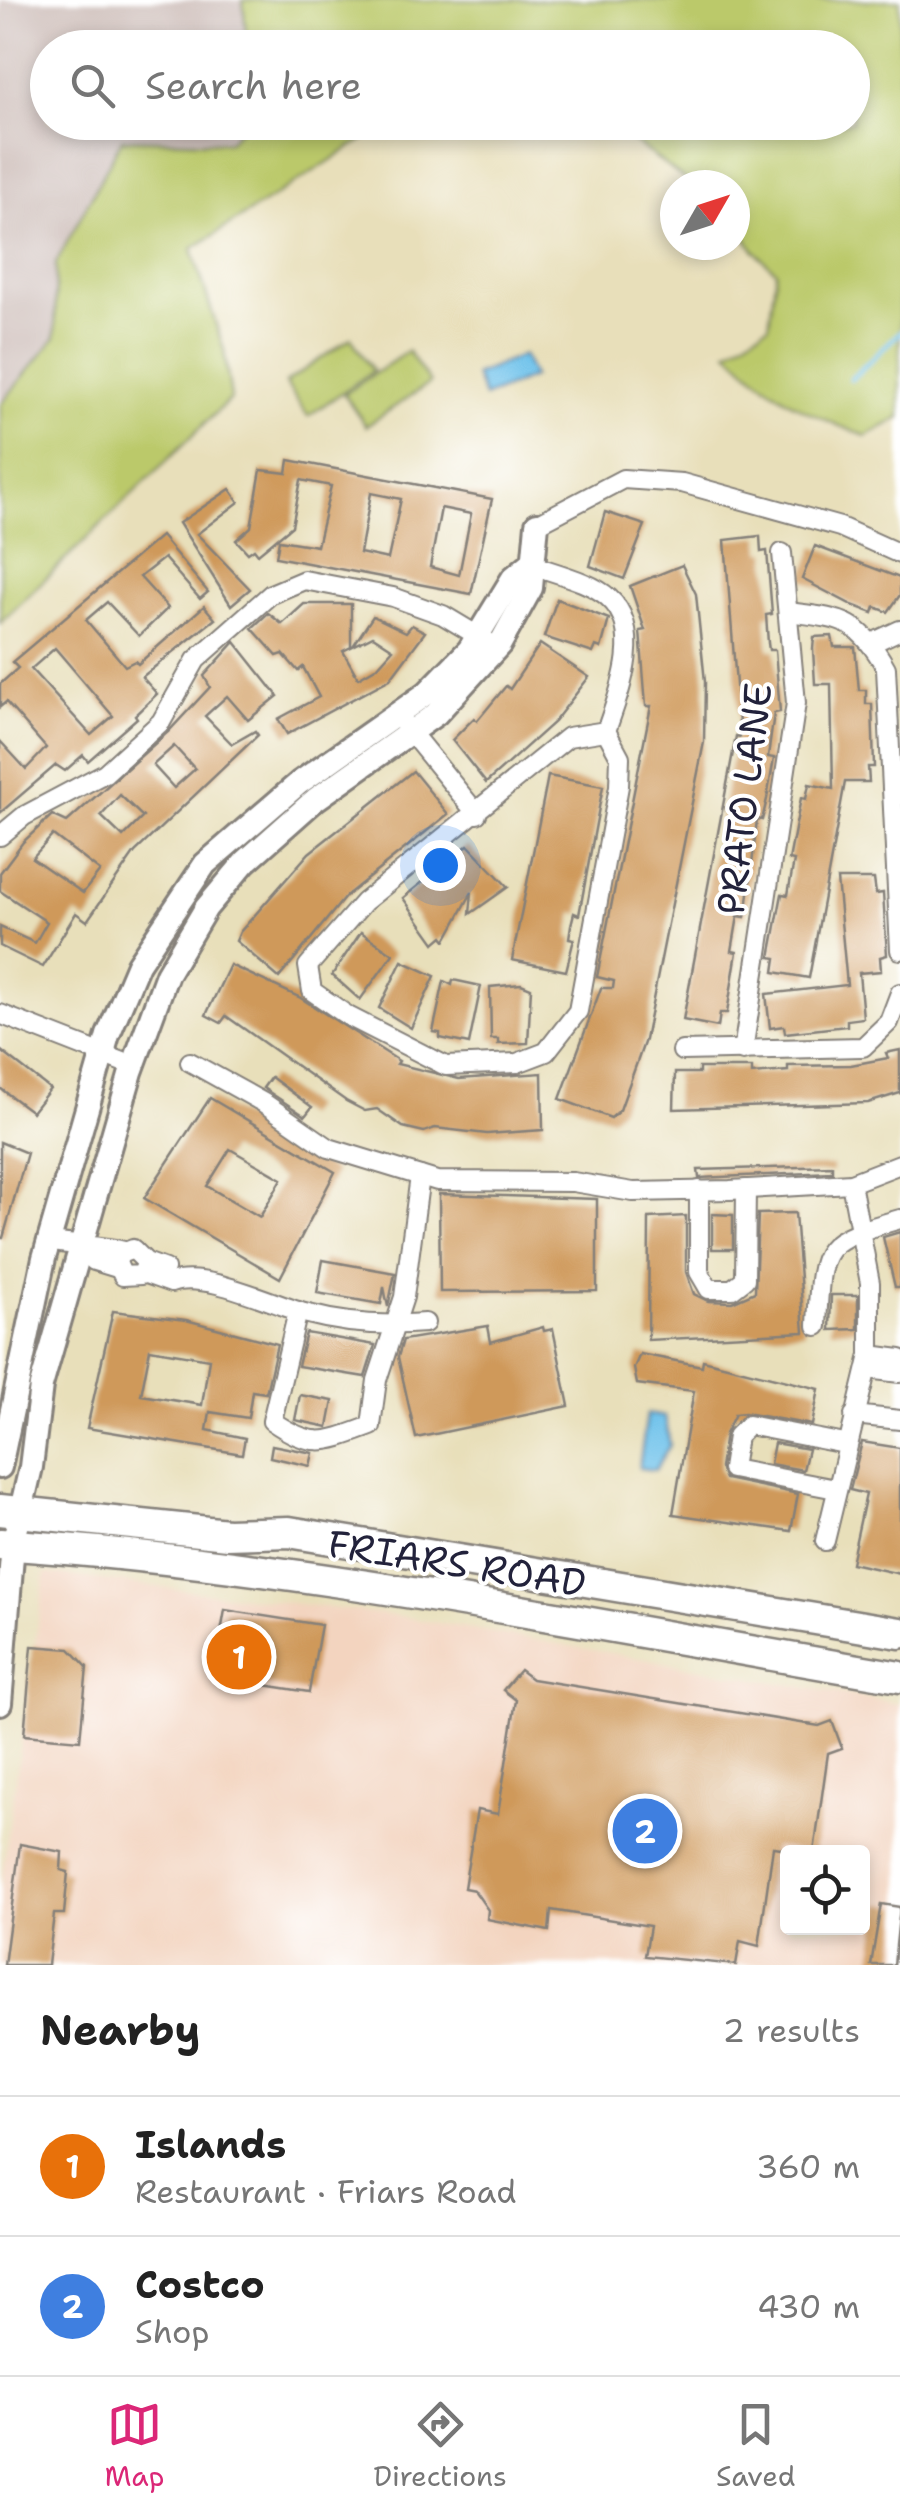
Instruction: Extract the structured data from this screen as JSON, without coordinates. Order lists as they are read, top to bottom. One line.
{"streets":{"highway":["FRIARS ROAD"],"street":["PRATO LANE"]},"north":"top right","page":{"search":"Search here","pins":["1","2"],"heading":["Nearby","2 results"],"list":[{"mark":"1","name":"Islands","note":"Restaurant · Friars Road","value":"360 m"},{"mark":"2","name":"Costco","note":"Shop","value":"430 m"}],"nav":["Map","Directions","Saved"]}}
